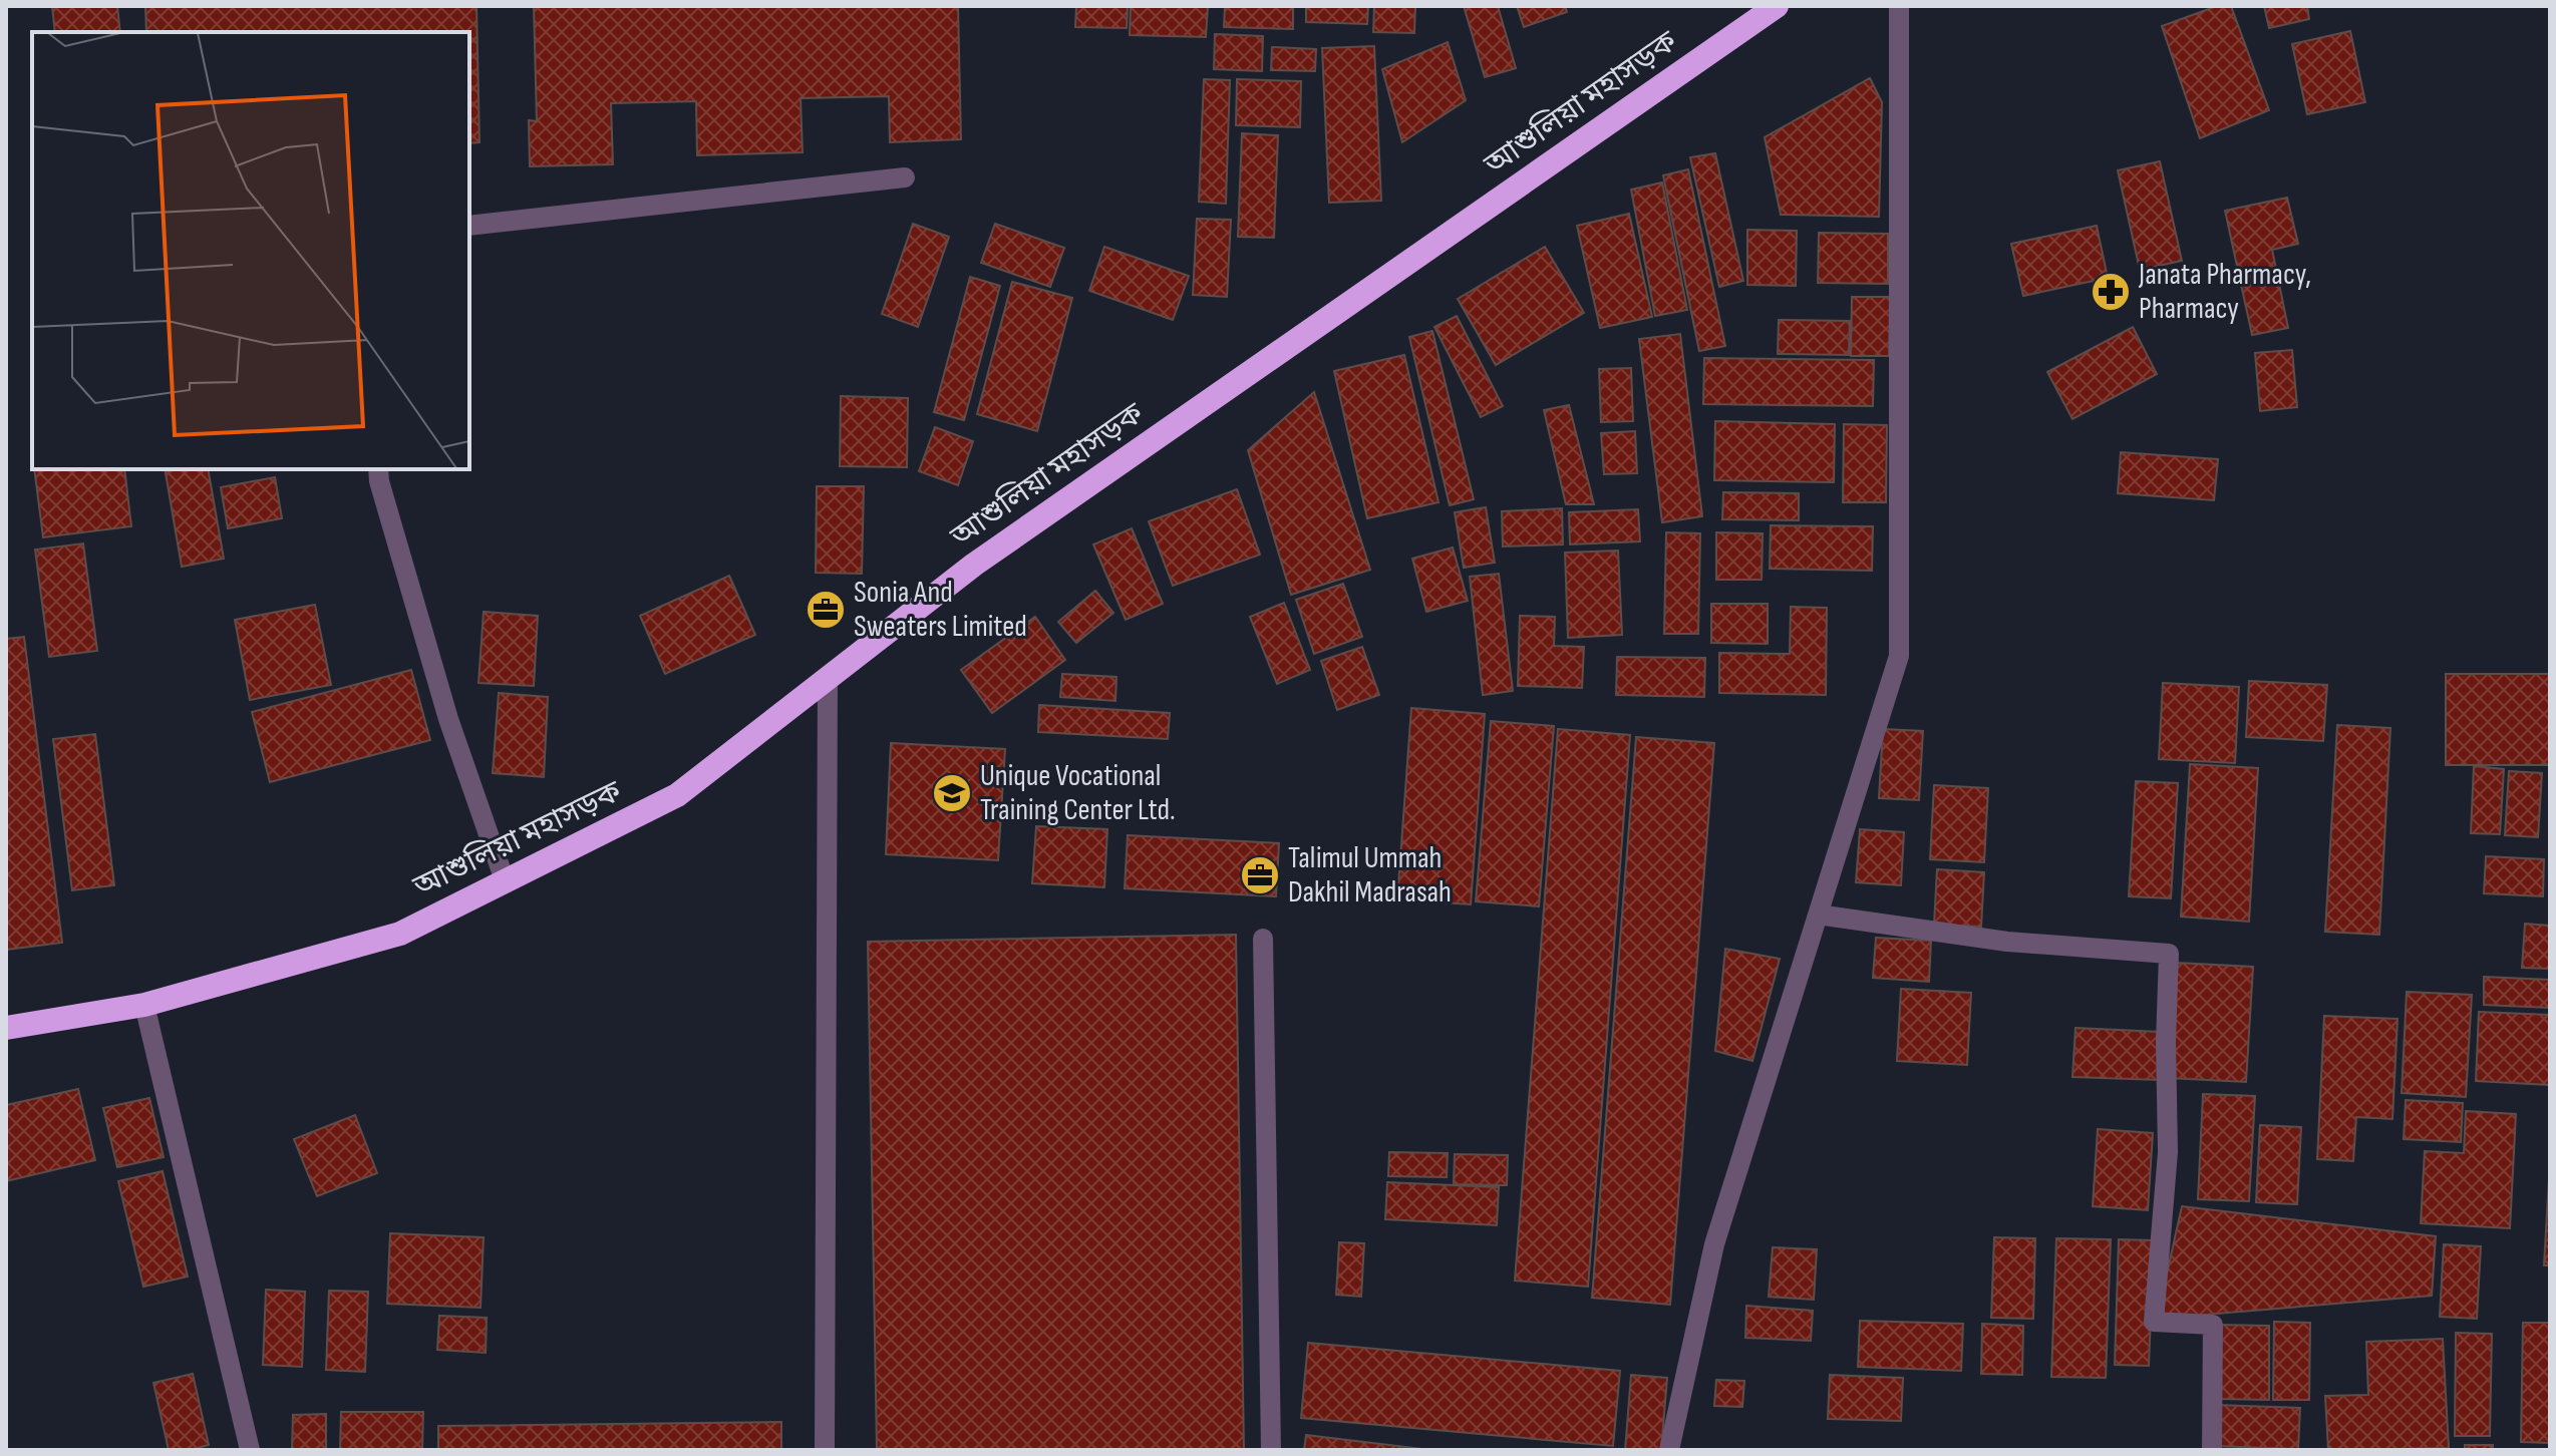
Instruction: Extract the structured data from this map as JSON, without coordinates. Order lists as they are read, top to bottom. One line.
{"streets":{"highway":["আশুলিয়া মহাসড়ক"]},"places":{"pharmacy":["Janata Pharmacy, Pharmacy"],"office":["Sonia And Sweaters Limited","Talimul Ummah Dakhil Madrasah"],"school or university":["Unique Vocational Training Center Ltd."]}}
